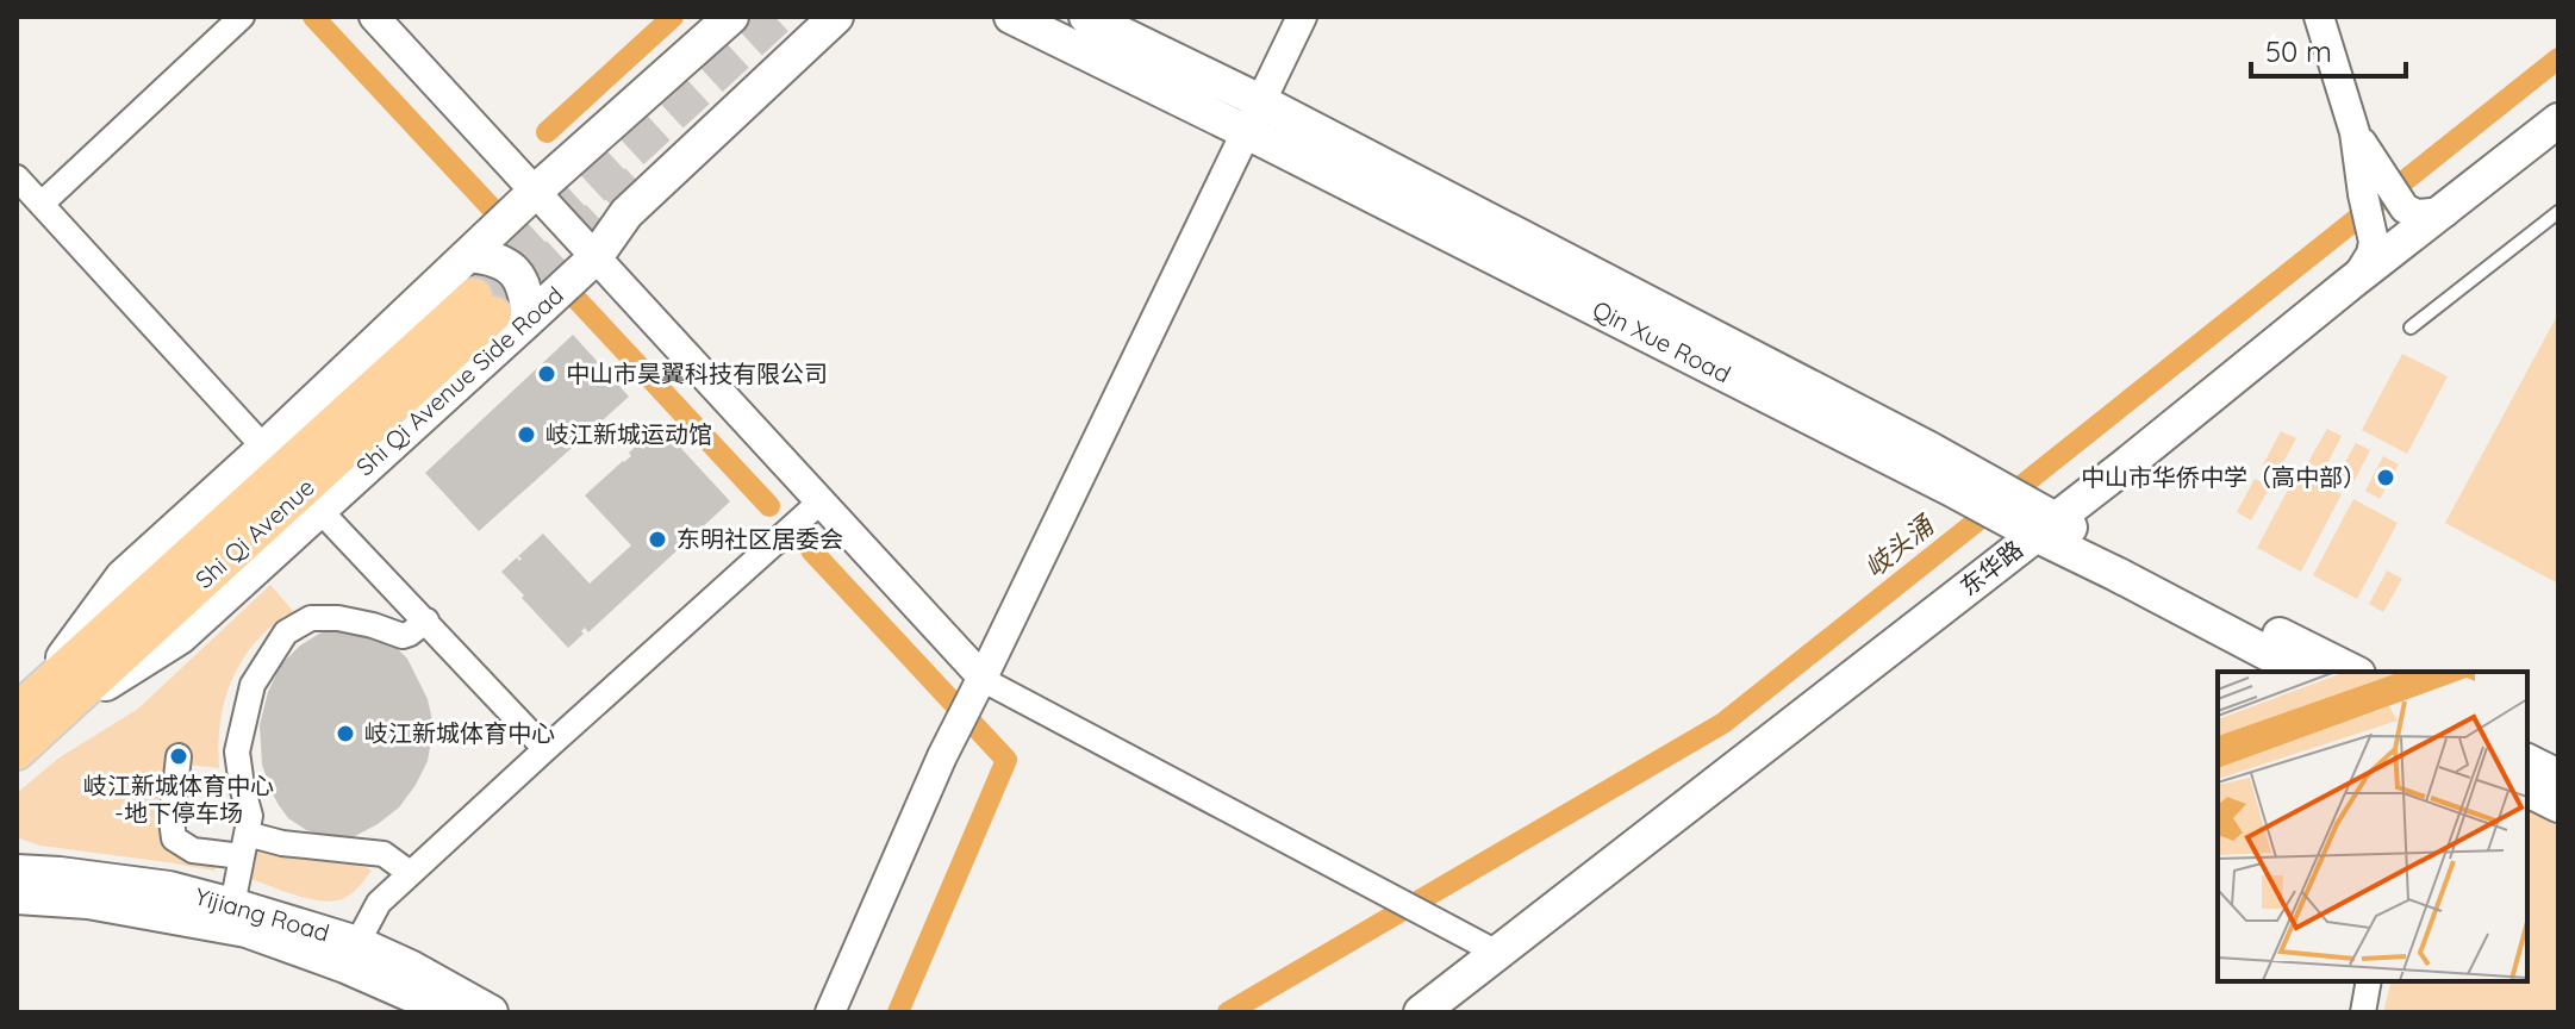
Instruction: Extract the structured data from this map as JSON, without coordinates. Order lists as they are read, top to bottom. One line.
{"streets":{"main road":["Qin Xue Road","Shi Qi Avenue Side Road","Shi Qi Avenue","东华路","Yijiang Road"]},"crossings":[["Qin Xue Road","东华路"],["Shi Qi Avenue Side Road","Shi Qi Avenue"]],"water":["岐头涌"],"places":["中山市昊翼科技有限公司","岐江新城运动馆","中山市华侨中学（高中部）","东明社区居委会","岐江新城体育中心","岐江新城体育中心 -地下停车场"],"scale_bar":"50 m"}
